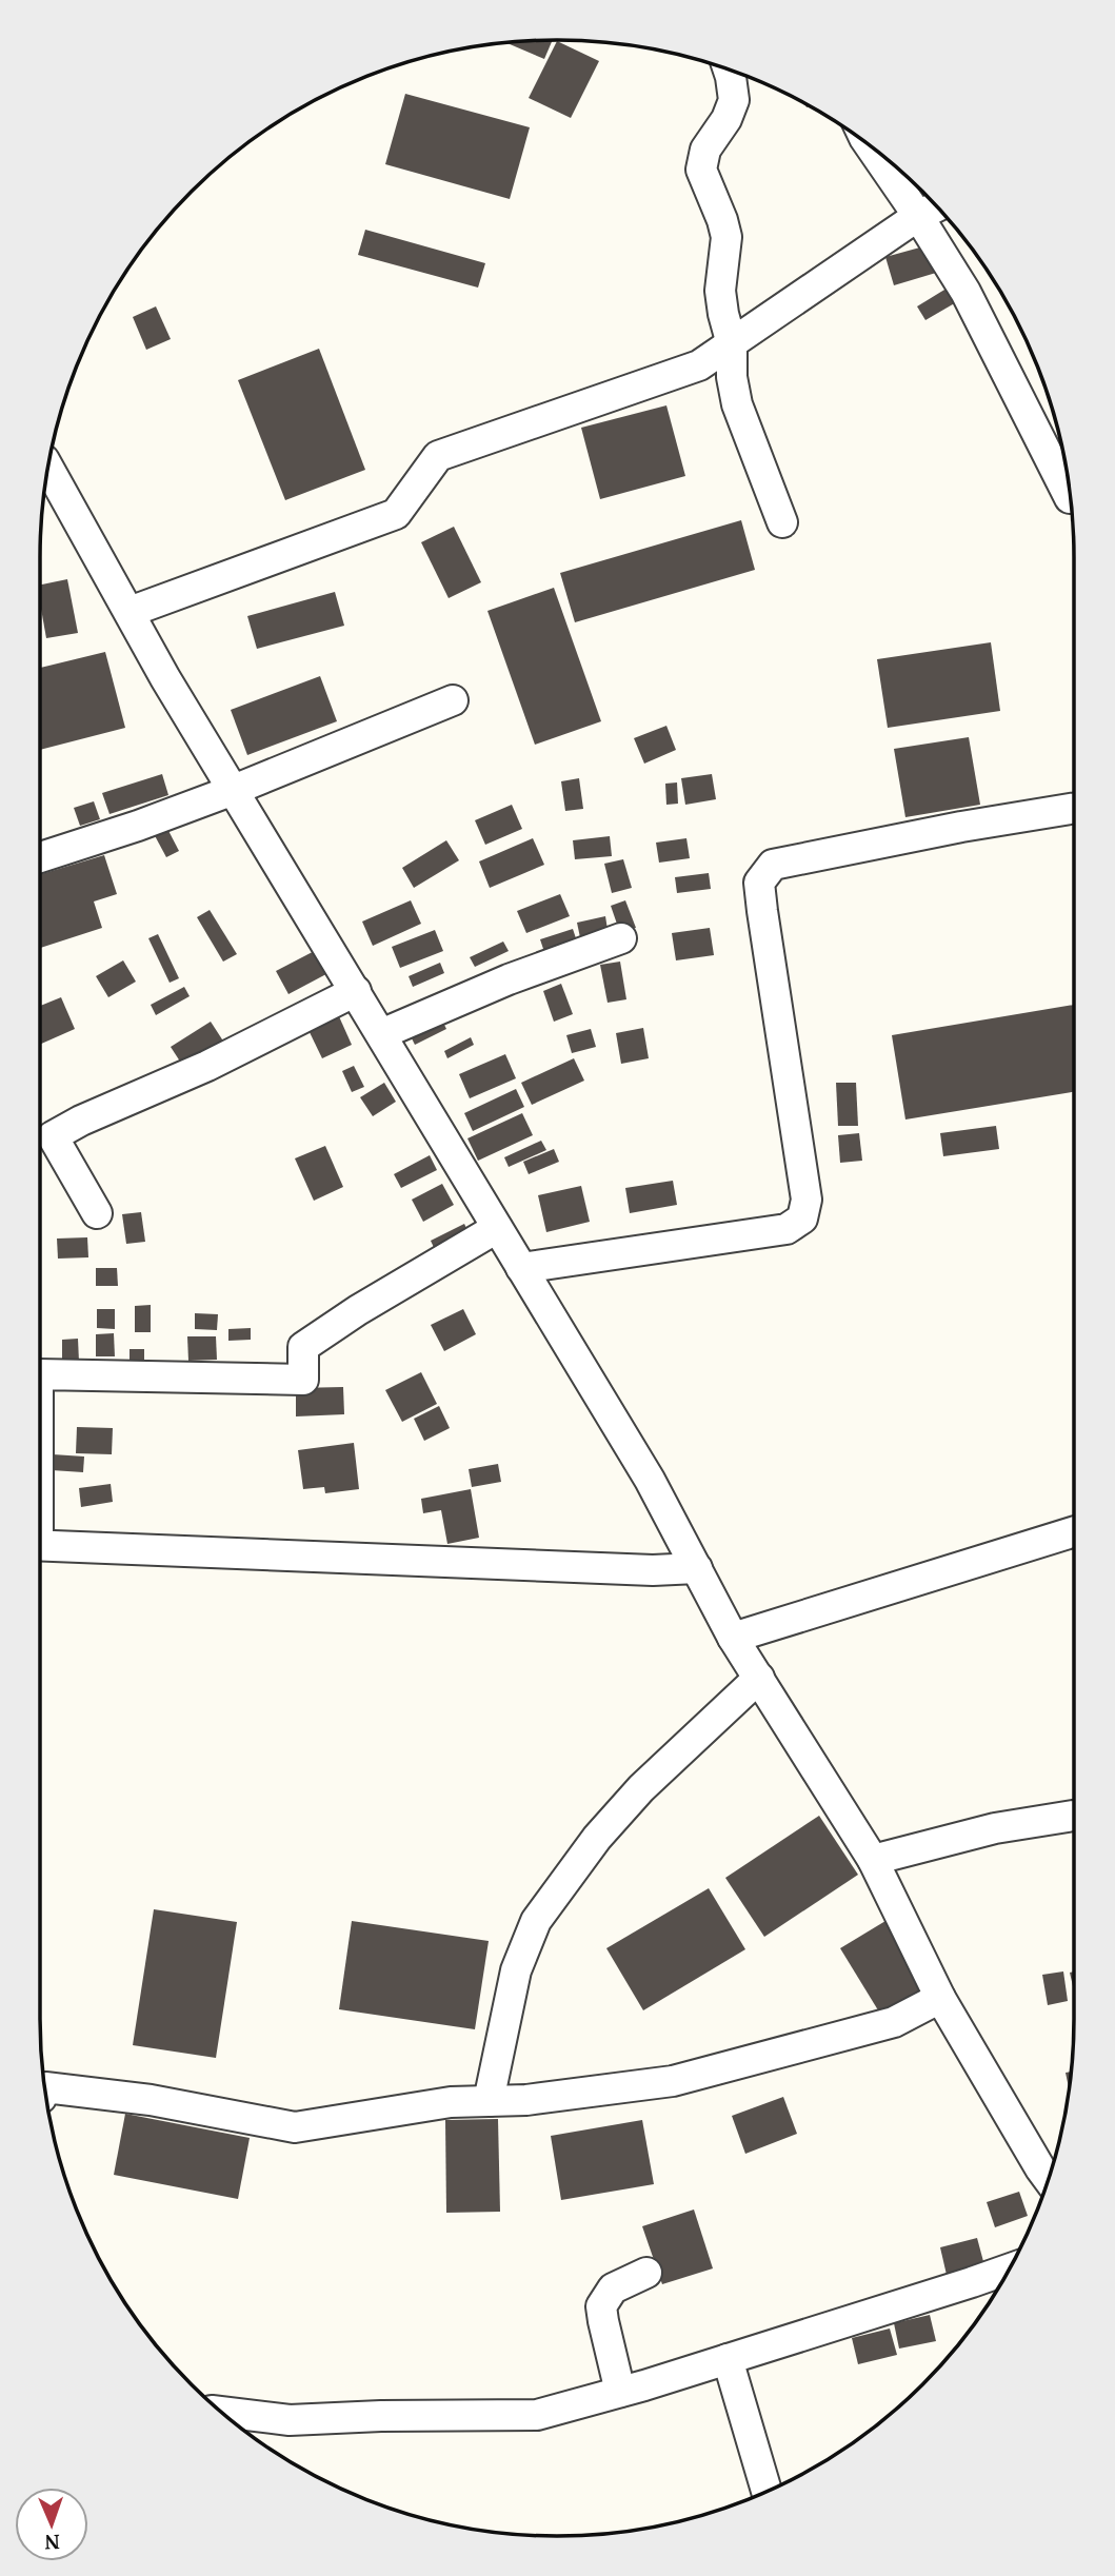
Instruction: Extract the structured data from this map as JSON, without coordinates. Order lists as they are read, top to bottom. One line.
{"north":"bottom"}
